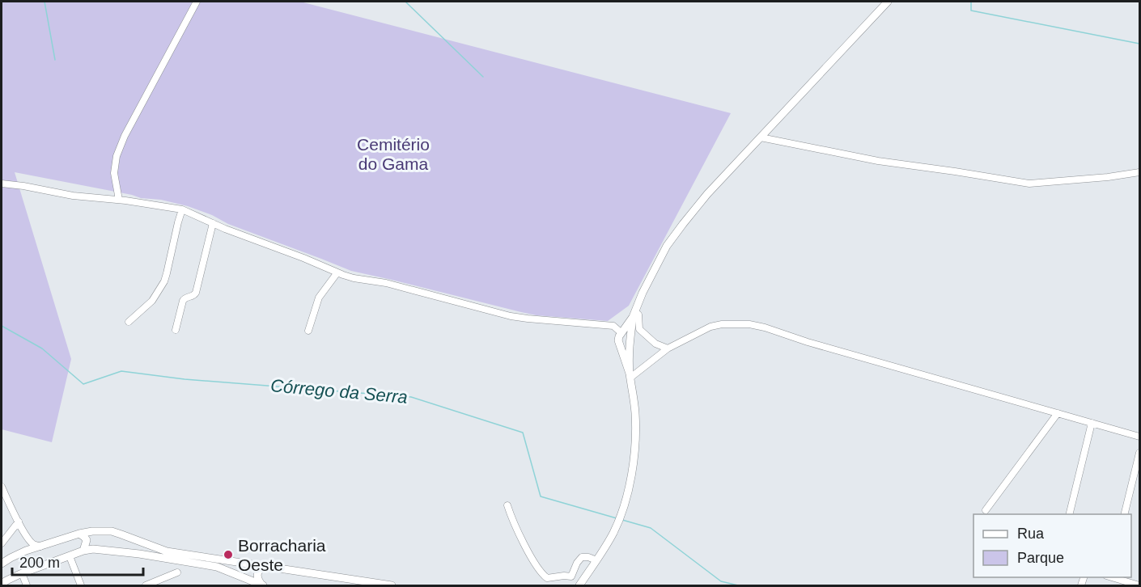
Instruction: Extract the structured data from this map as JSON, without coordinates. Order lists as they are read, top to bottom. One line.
{"water":["Córrego da Serra"],"parks":["Cemitério do Gama"],"places":["Borracharia Oeste"],"legend":["Rua","Parque"],"scale_bar":"200 m"}
